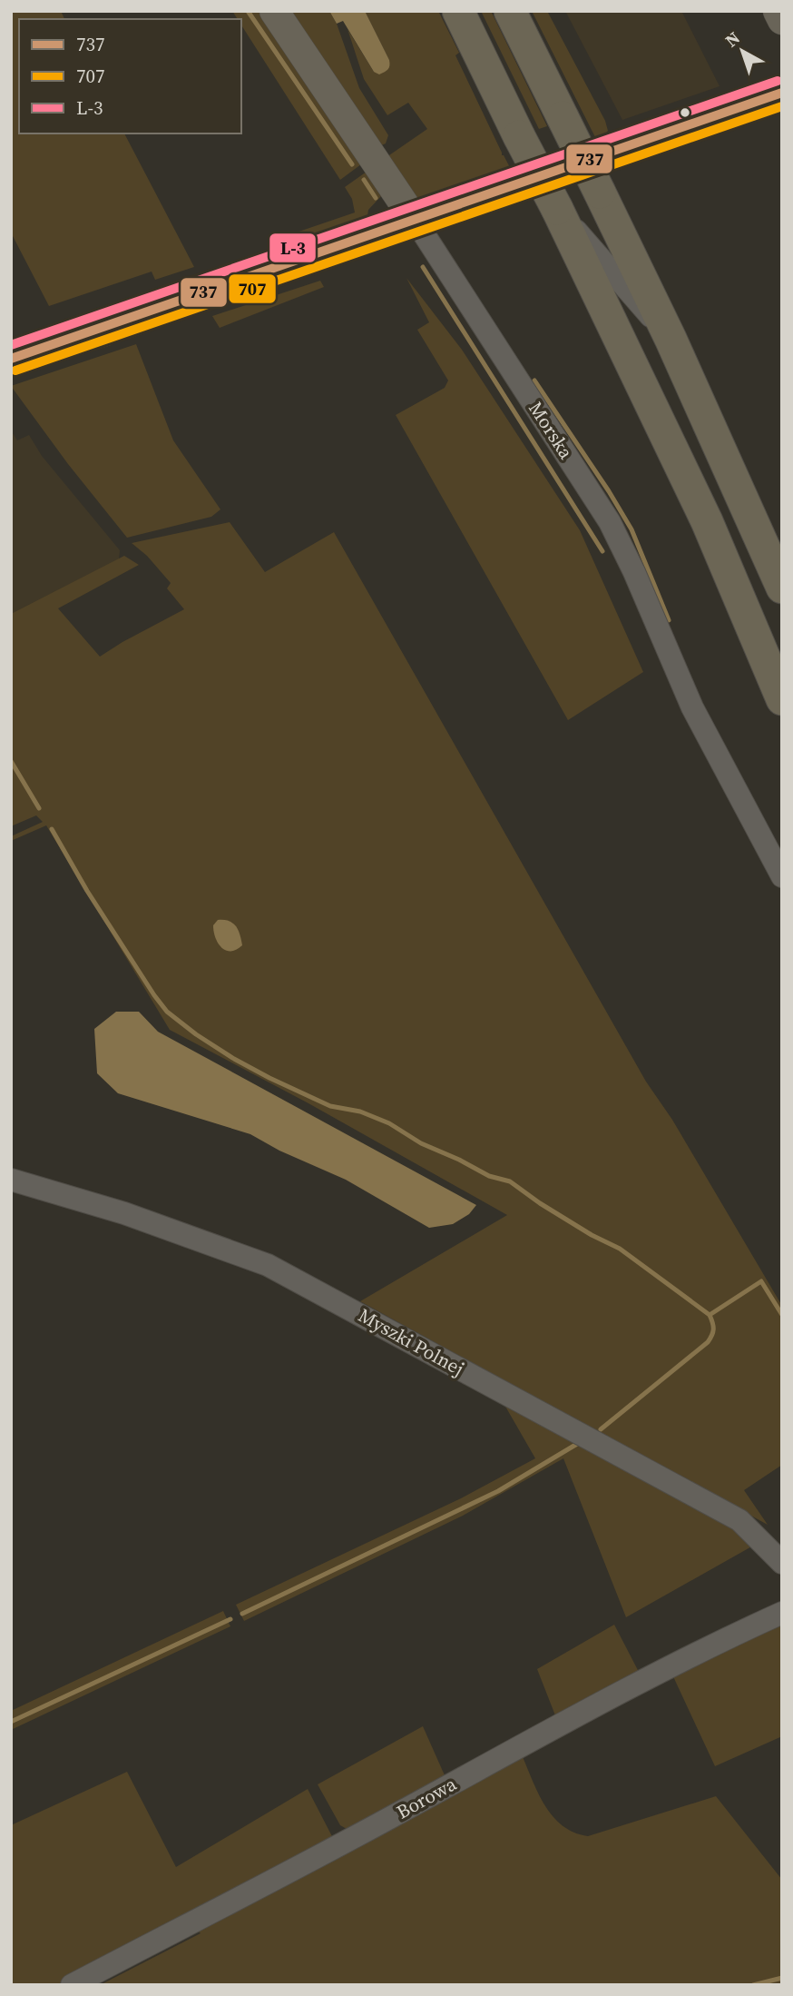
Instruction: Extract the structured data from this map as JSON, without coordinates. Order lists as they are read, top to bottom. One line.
{"streets":{"main road":["Morska"],"street":["Myszki Polnej","Borowa"]},"lines":["transit line L-3","transit line 737","transit line 707"],"legend":["737","707","L-3"],"north":"top left"}
